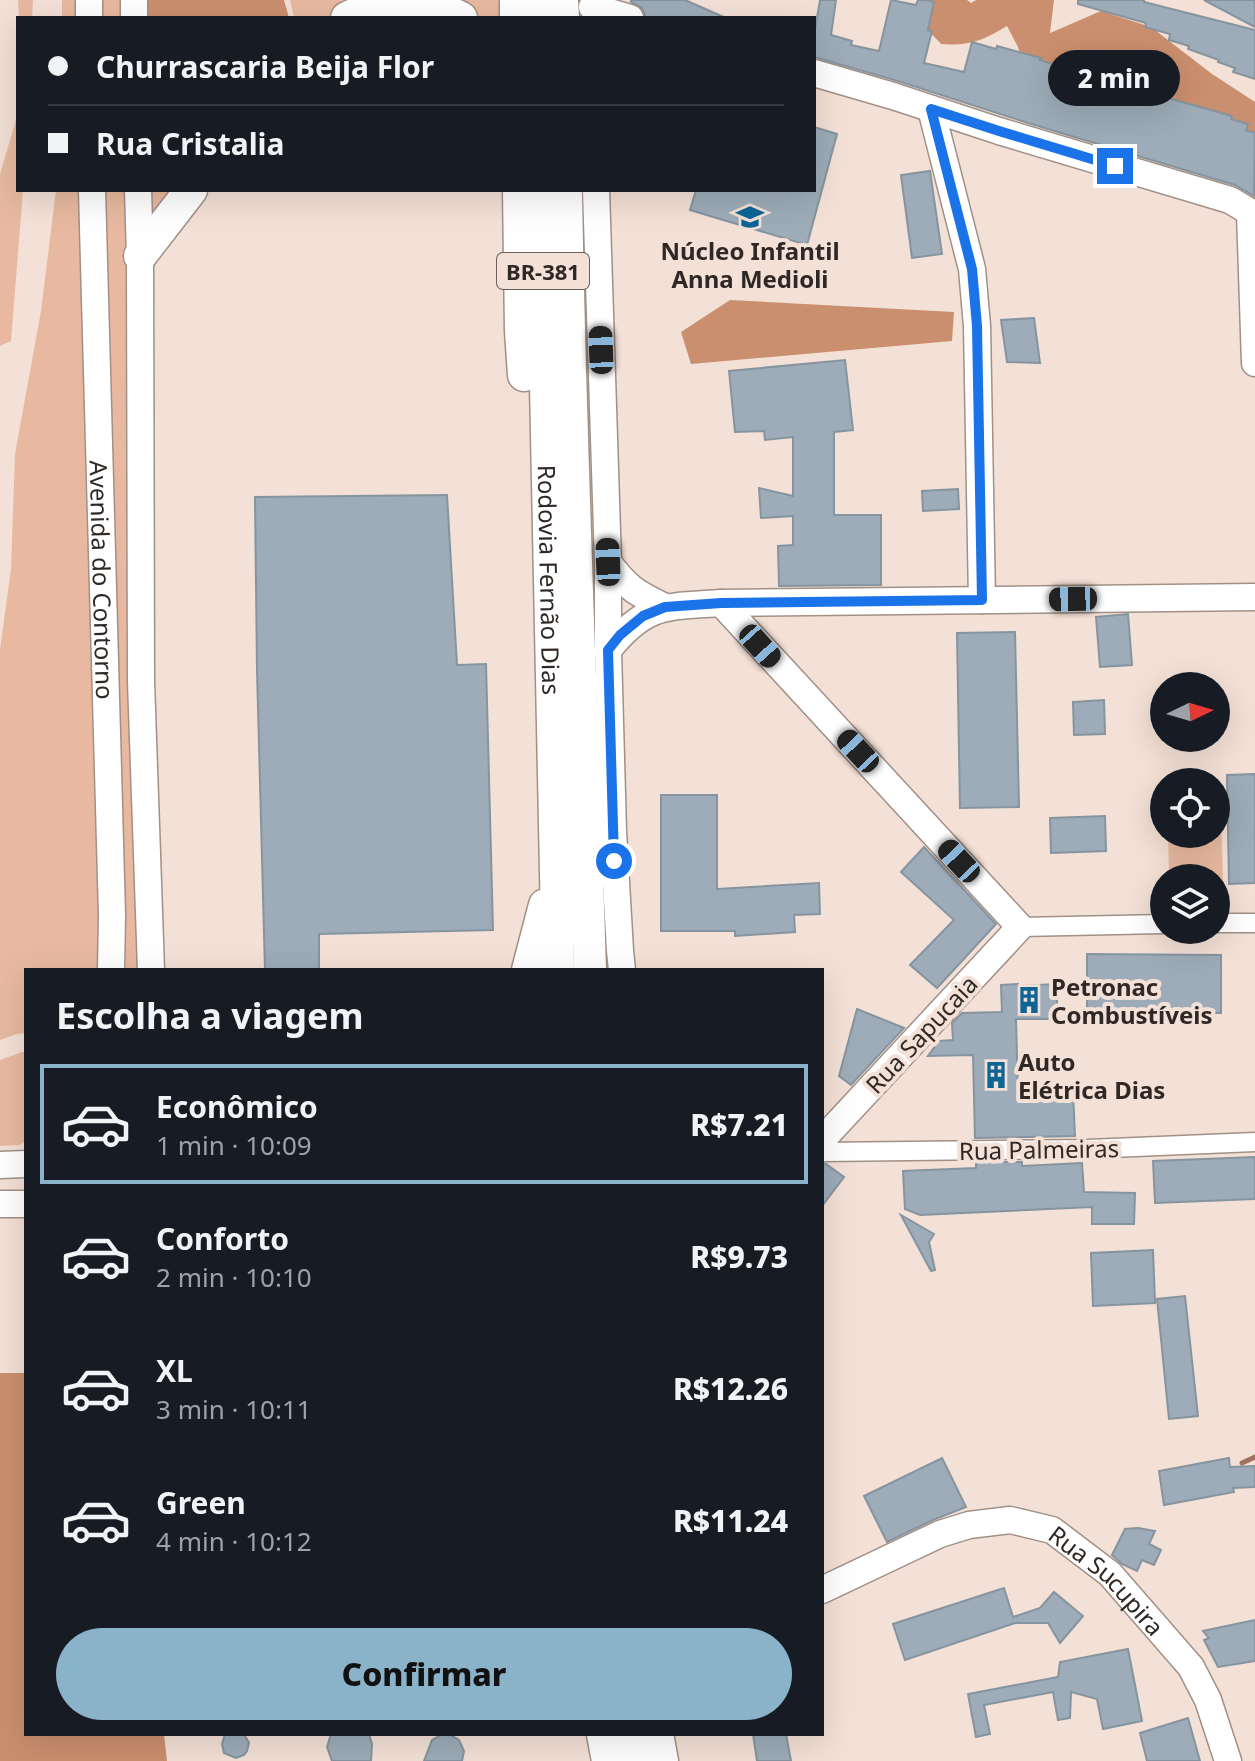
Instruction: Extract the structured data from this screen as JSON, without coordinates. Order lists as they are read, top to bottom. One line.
{"streets":{"highway":["BR-381","Rodovia Fernão Dias"],"street":["Avenida do Contorno","Rua Sapucaia","Rua Palmeiras","Rua Sucupira"]},"crossings":[["BR-381","Rodovia Fernão Dias"]],"places":{"school or university":["Núcleo Infantil Anna Medioli"],"building":["Petronac Combustíveis","Auto Elétrica Dias"]},"north":"right","page":{"banner":["Churrascaria Beija Flor","Rua Cristalia"],"bubble":"2 min","heading":"Escolha a viagem","list":[{"name":"Econômico","note":"1 min · 10:09","value":"R$7.21"},{"name":"Conforto","note":"2 min · 10:10","value":"R$9.73"},{"name":"XL","note":"3 min · 10:11","value":"R$12.26"},{"name":"Green","note":"4 min · 10:12","value":"R$11.24"}],"buttons":"Confirmar"}}
